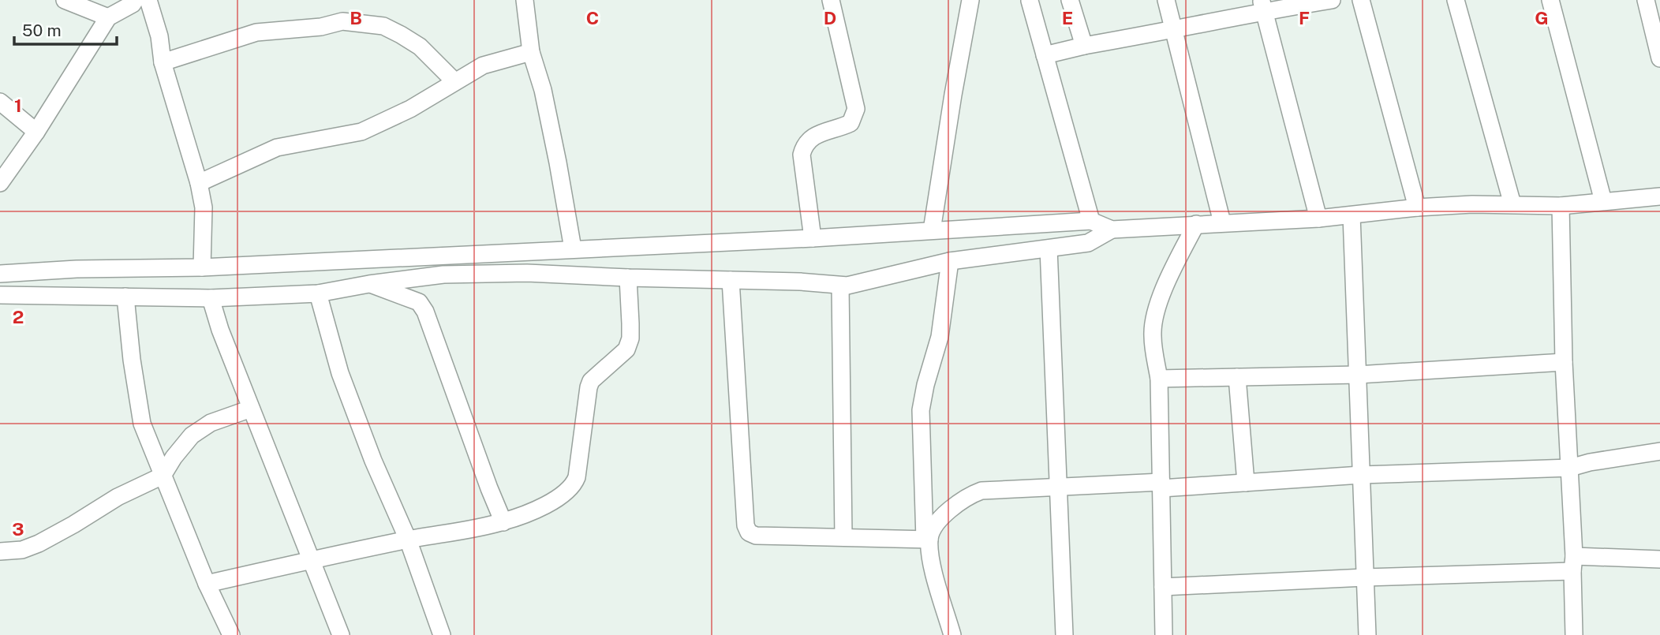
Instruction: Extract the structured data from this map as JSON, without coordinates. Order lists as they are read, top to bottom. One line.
{"scale_bar":"50 m","grid":{"columns":["B","C","D","E","F","G"],"rows":["1","2","3"]}}
